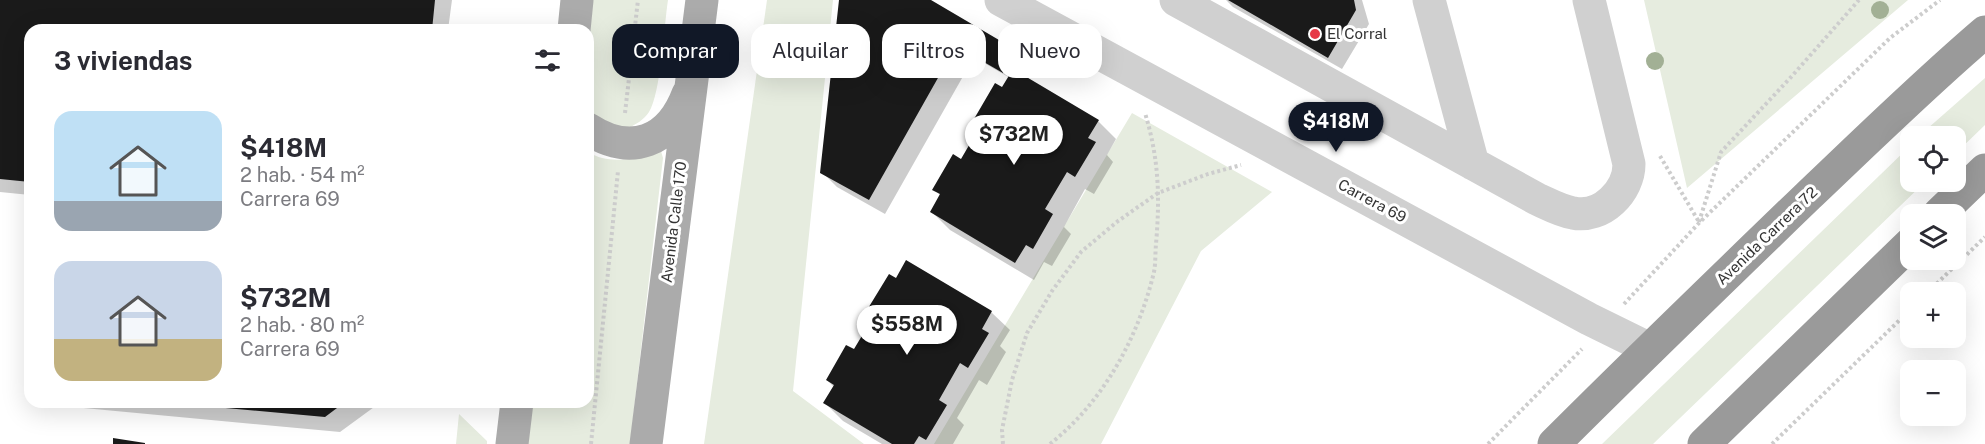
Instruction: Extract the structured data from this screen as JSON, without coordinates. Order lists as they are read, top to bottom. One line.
{"streets":{"highway":["Avenida Carrera 72"],"main road":["Avenida Calle 170"],"street":["Carrera 69"]},"crossings":[["Carrera 69","Avenida Carrera 72"]],"places":["El Corral"],"page":{"chip":["Comprar","Alquilar","Filtros","Nuevo"],"heading":"3 viviendas","list":[{"name":"$418M","note":"2 hab. · 54 m² · Carrera 69"},{"name":"$732M","note":"2 hab. · 80 m² · Carrera 69"}],"price":["$418M","$732M","$558M"],"map_buttons":["+","−"]}}
